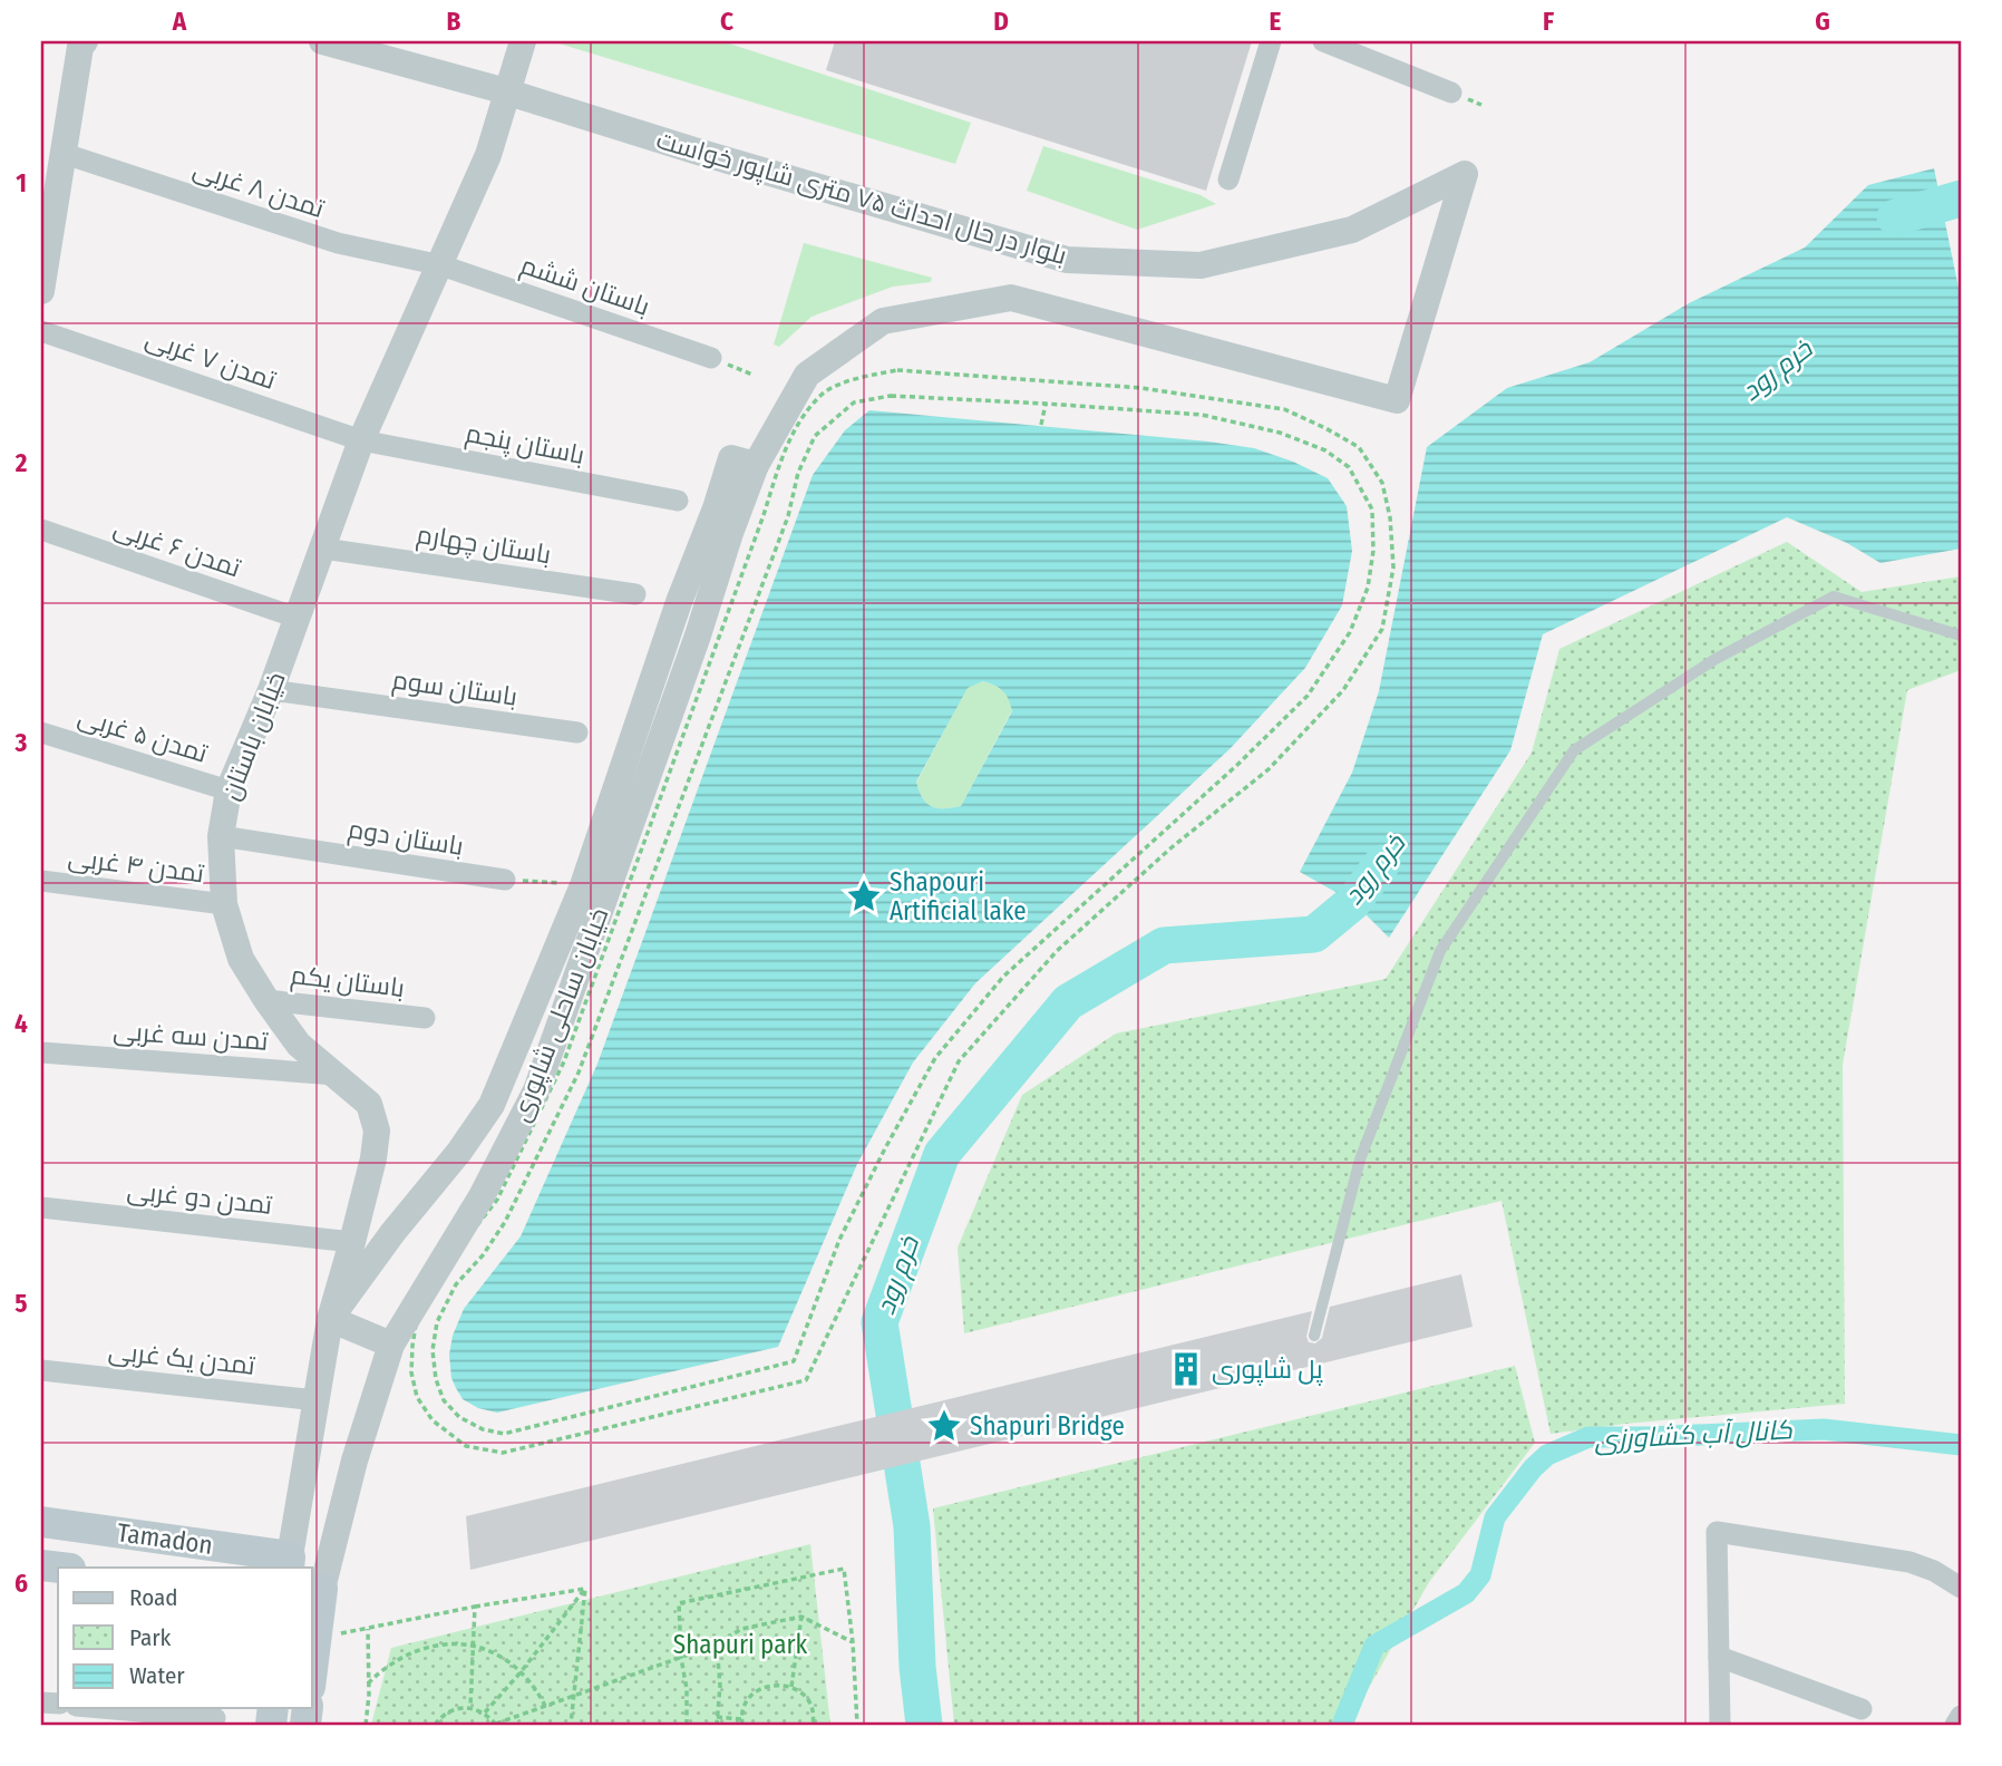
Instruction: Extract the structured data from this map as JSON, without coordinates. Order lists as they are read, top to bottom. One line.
{"streets":{"main road":["خیابان ساحلی شاپوری","Tamadon"],"street":["تمدن ۸ غربی","بلوار در حال احداث ۷۵ متری شاپور خواست","باستان ششم","تمدن ۷ غربی","باستان پنجم","باستان چهارم","تمدن ۶ غربی","باستان سوم","تمدن ۵ غربی","خیابان باستان","باستان دوم","تمدن ۴ غربی","باستان یکم","تمدن سه غربی","تمدن دو غربی","تمدن یک غربی"]},"crossings":[["تمدن ۸ غربی","باستان ششم"],["تمدن ۸ غربی","خیابان باستان"],["بلوار در حال احداث ۷۵ متری شاپور خواست","خیابان باستان"],["بلوار در حال احداث ۷۵ متری شاپور خواست","خیابان ساحلی شاپوری"],["باستان ششم","خیابان باستان"],["تمدن ۷ غربی","باستان پنجم"],["تمدن ۷ غربی","خیابان باستان"],["باستان پنجم","خیابان باستان"],["باستان چهارم","خیابان باستان"],["تمدن ۶ غربی","خیابان باستان"],["باستان سوم","خیابان باستان"],["تمدن ۵ غربی","خیابان باستان"],["خیابان باستان","باستان دوم"],["خیابان باستان","تمدن ۴ غربی"],["خیابان باستان","باستان یکم"],["خیابان باستان","خیابان ساحلی شاپوری"],["خیابان باستان","تمدن سه غربی"],["خیابان باستان","تمدن دو غربی"],["خیابان ساحلی شاپوری","تمدن یک غربی"],["خیابان ساحلی شاپوری","Tamadon"]],"water":["خرم رود","کانال آب کشاورزی"],"parks":["Shapuri park"],"places":{"place":["Shapouri Artificial lake","Shapuri Bridge"],"building":["پل شاپوری"]},"legend":["Road","Park","Water"],"grid":{"columns":["A","B","C","D","E","F","G"],"rows":["1","2","3","4","5","6"]}}
